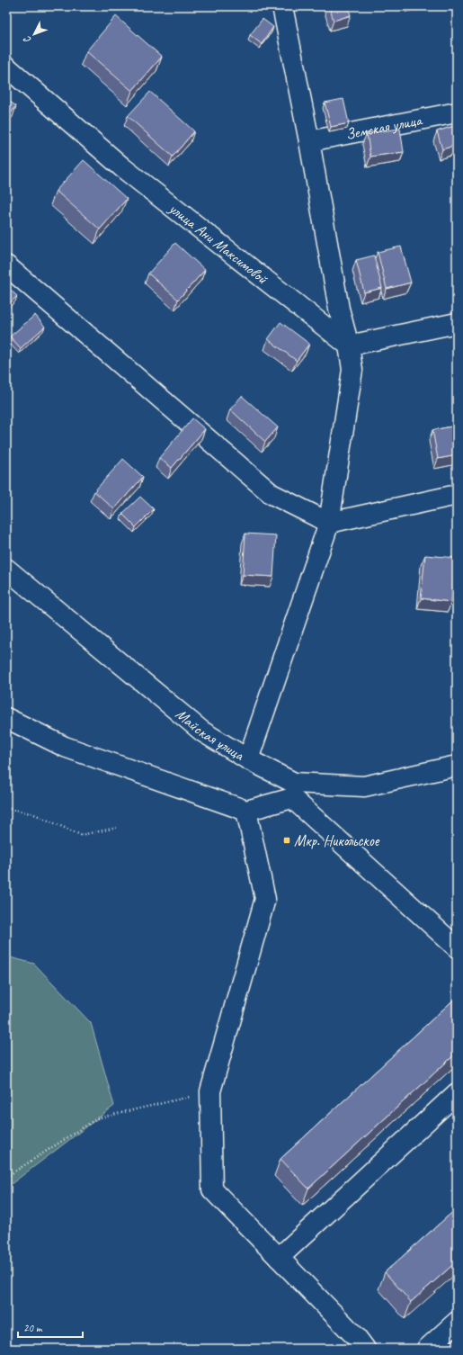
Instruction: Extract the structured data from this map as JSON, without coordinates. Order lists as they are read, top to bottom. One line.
{"streets":{"street":["Земская улица","улица Ани Максимовой","Майская улица"]},"places":{"transit":["Мкр. Никольское"]},"scale_bar":"20 m","north":"bottom left"}
